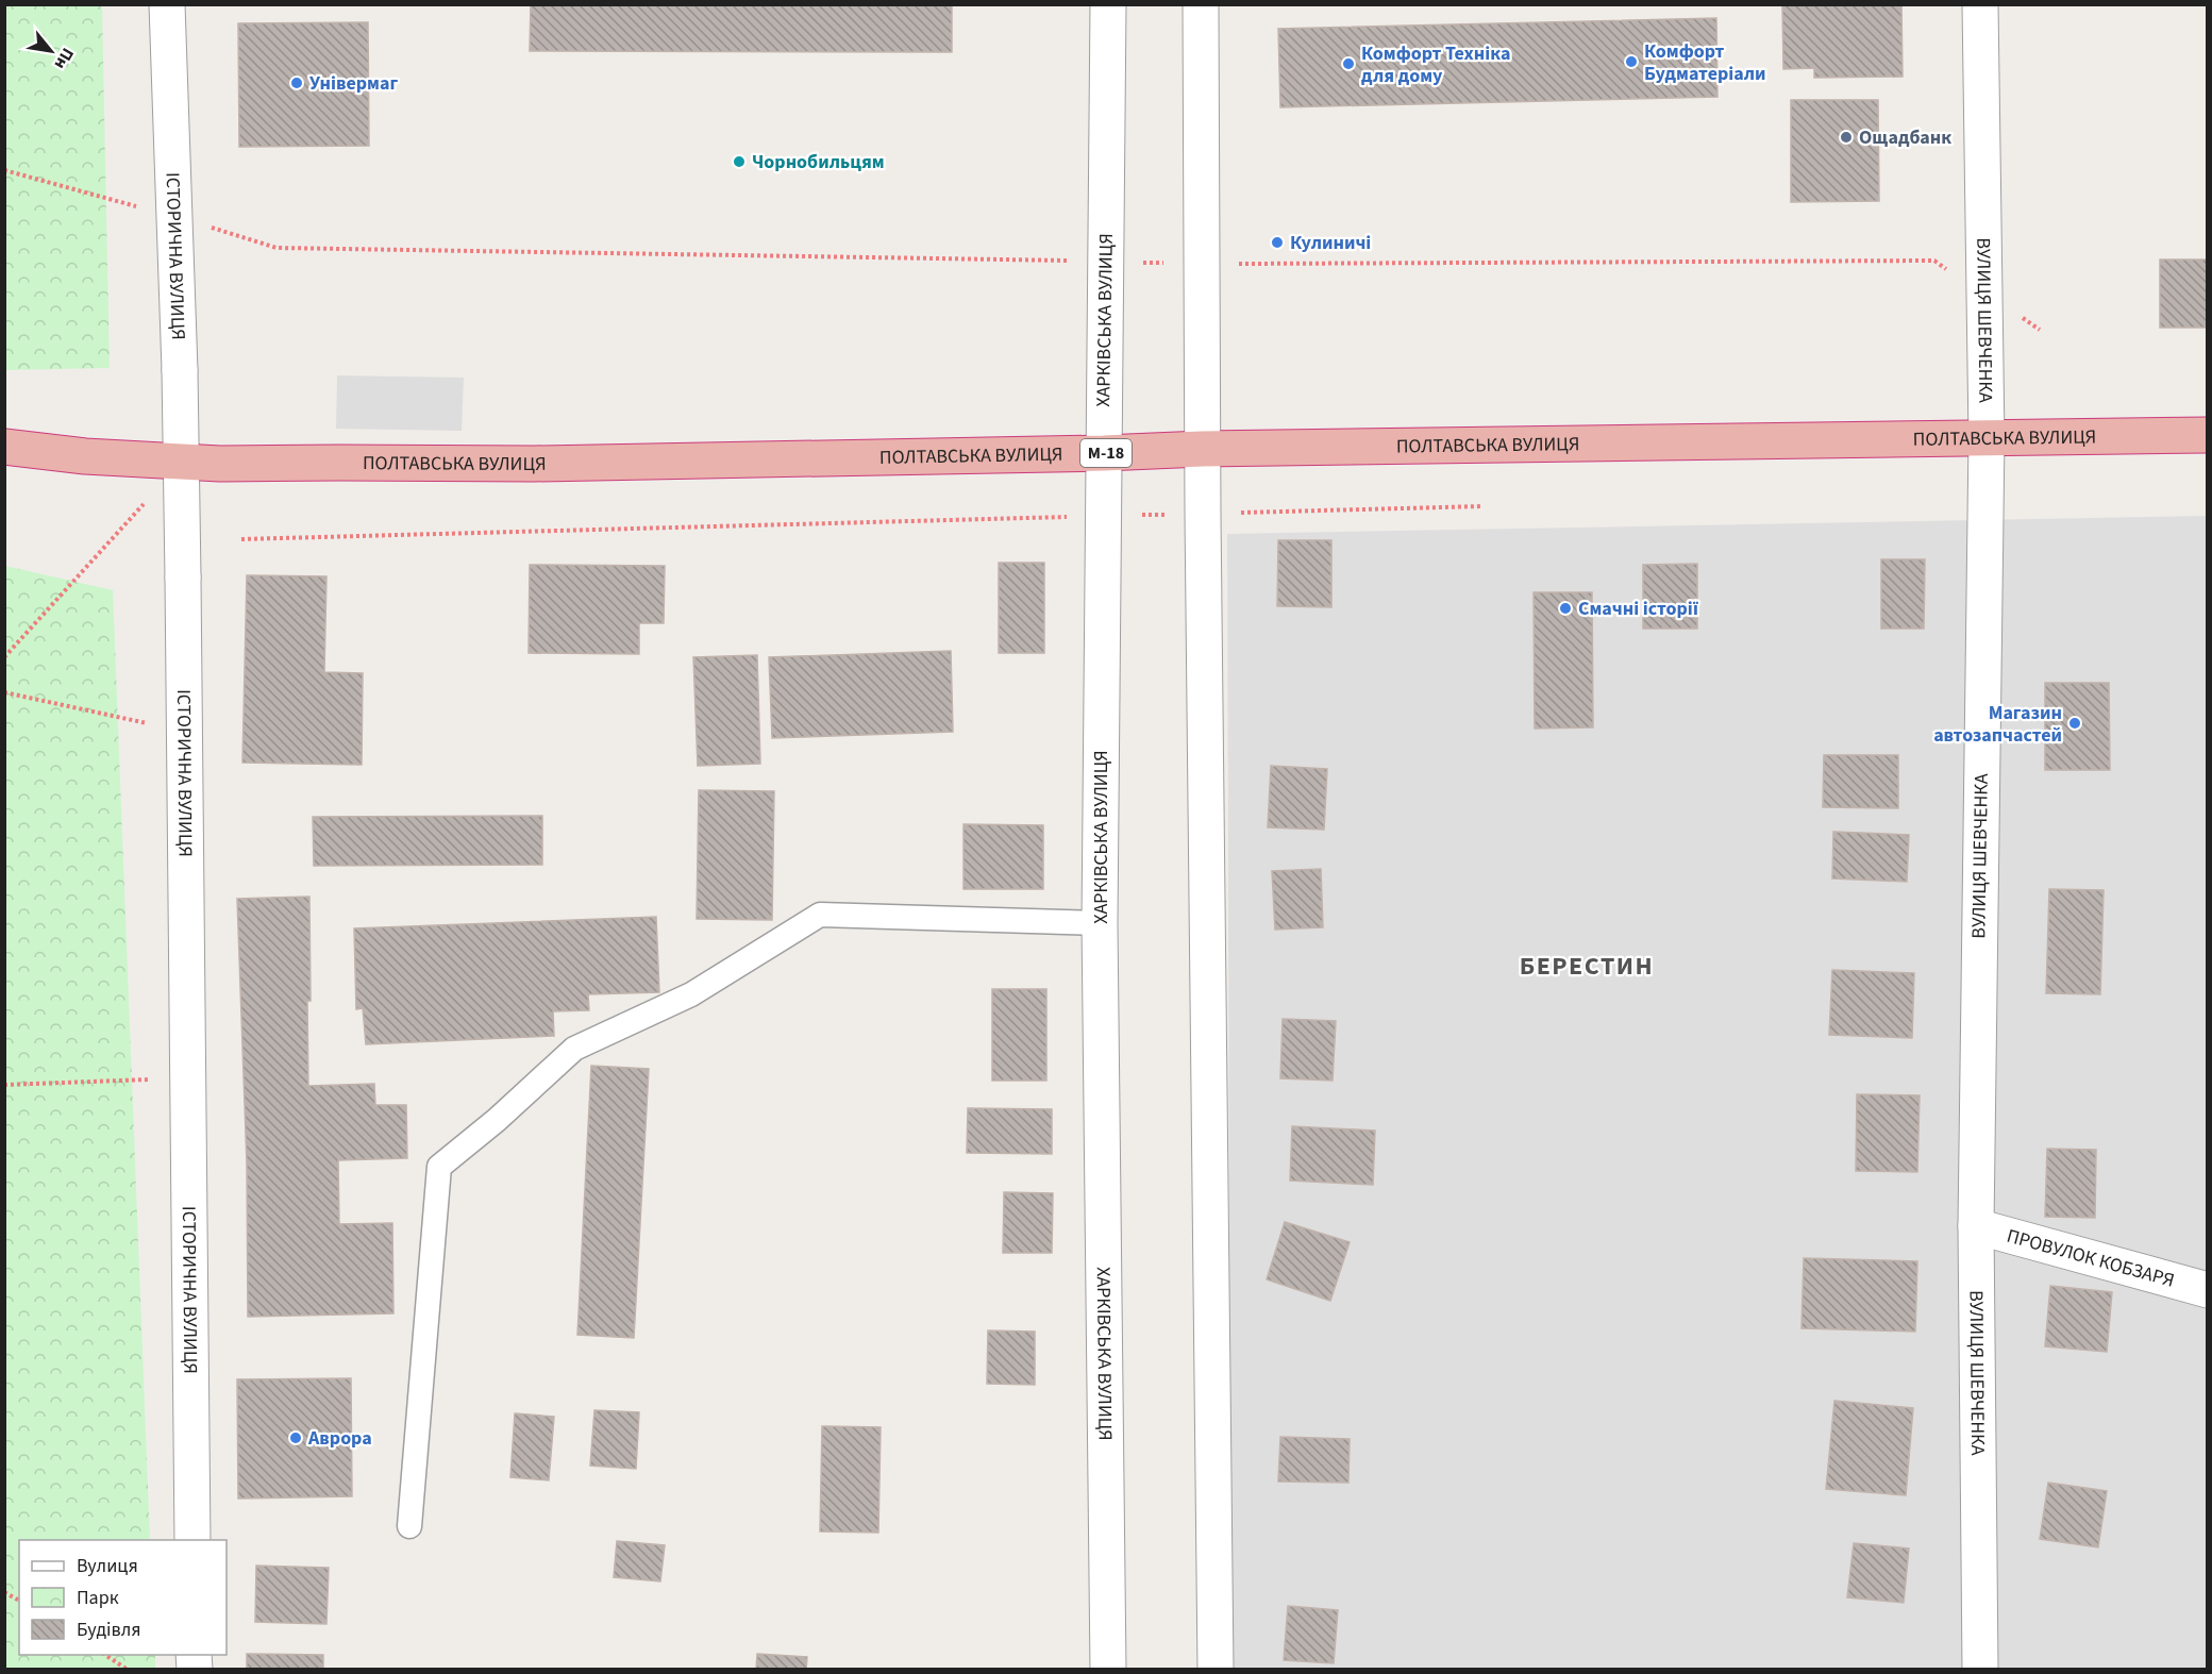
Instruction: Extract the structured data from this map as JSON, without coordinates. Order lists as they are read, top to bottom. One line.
{"streets":{"highway":["ПОЛТАВСЬКА ВУЛИЦЯ","М-18"],"street":["ІСТОРИЧНА ВУЛИЦЯ","ХАРКІВСЬКА ВУЛИЦЯ","ВУЛИЦЯ ШЕВЧЕНКА","ПРОВУЛОК КОБЗАРЯ"]},"crossings":[["ІСТОРИЧНА ВУЛИЦЯ","ПОЛТАВСЬКА ВУЛИЦЯ"],["ХАРКІВСЬКА ВУЛИЦЯ","ПОЛТАВСЬКА ВУЛИЦЯ"],["ВУЛИЦЯ ШЕВЧЕНКА","ПОЛТАВСЬКА ВУЛИЦЯ"],["ВУЛИЦЯ ШЕВЧЕНКА","ПРОВУЛОК КОБЗАРЯ"]],"districts":["БЕРЕСТИН"],"places":["Комфорт Будматеріали","Комфорт Техніка для дому","Універмаг","Ощадбанк","Чорнобильцям","Кулиничі","Смачні історії","Магазин автозапчастей","Аврора"],"legend":["Вулиця","Парк","Будівля"],"north":"bottom right"}
